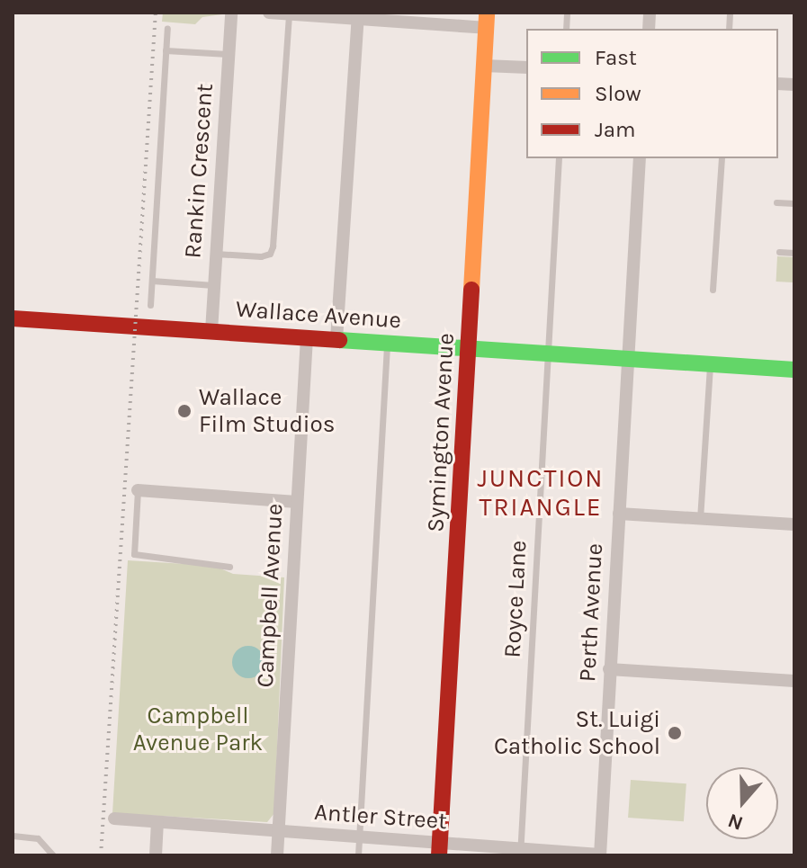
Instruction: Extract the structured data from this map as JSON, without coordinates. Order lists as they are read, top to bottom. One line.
{"streets":{"street":["Rankin Crescent","Wallace Avenue","Symington Avenue","Campbell Avenue","Perth Avenue","Antler Street"],"lane":["Royce Lane"]},"crossings":[["Rankin Crescent","Wallace Avenue"],["Wallace Avenue","Symington Avenue"],["Wallace Avenue","Campbell Avenue"],["Wallace Avenue","Royce Lane"],["Wallace Avenue","Perth Avenue"],["Symington Avenue","Antler Street"],["Campbell Avenue","Antler Street"],["Royce Lane","Antler Street"],["Perth Avenue","Antler Street"]],"districts":["JUNCTION TRIANGLE"],"parks":["Campbell Avenue Park"],"places":["Wallace Film Studios","St. Luigi Catholic School"],"legend":["Fast","Slow","Jam"],"north":"bottom"}
